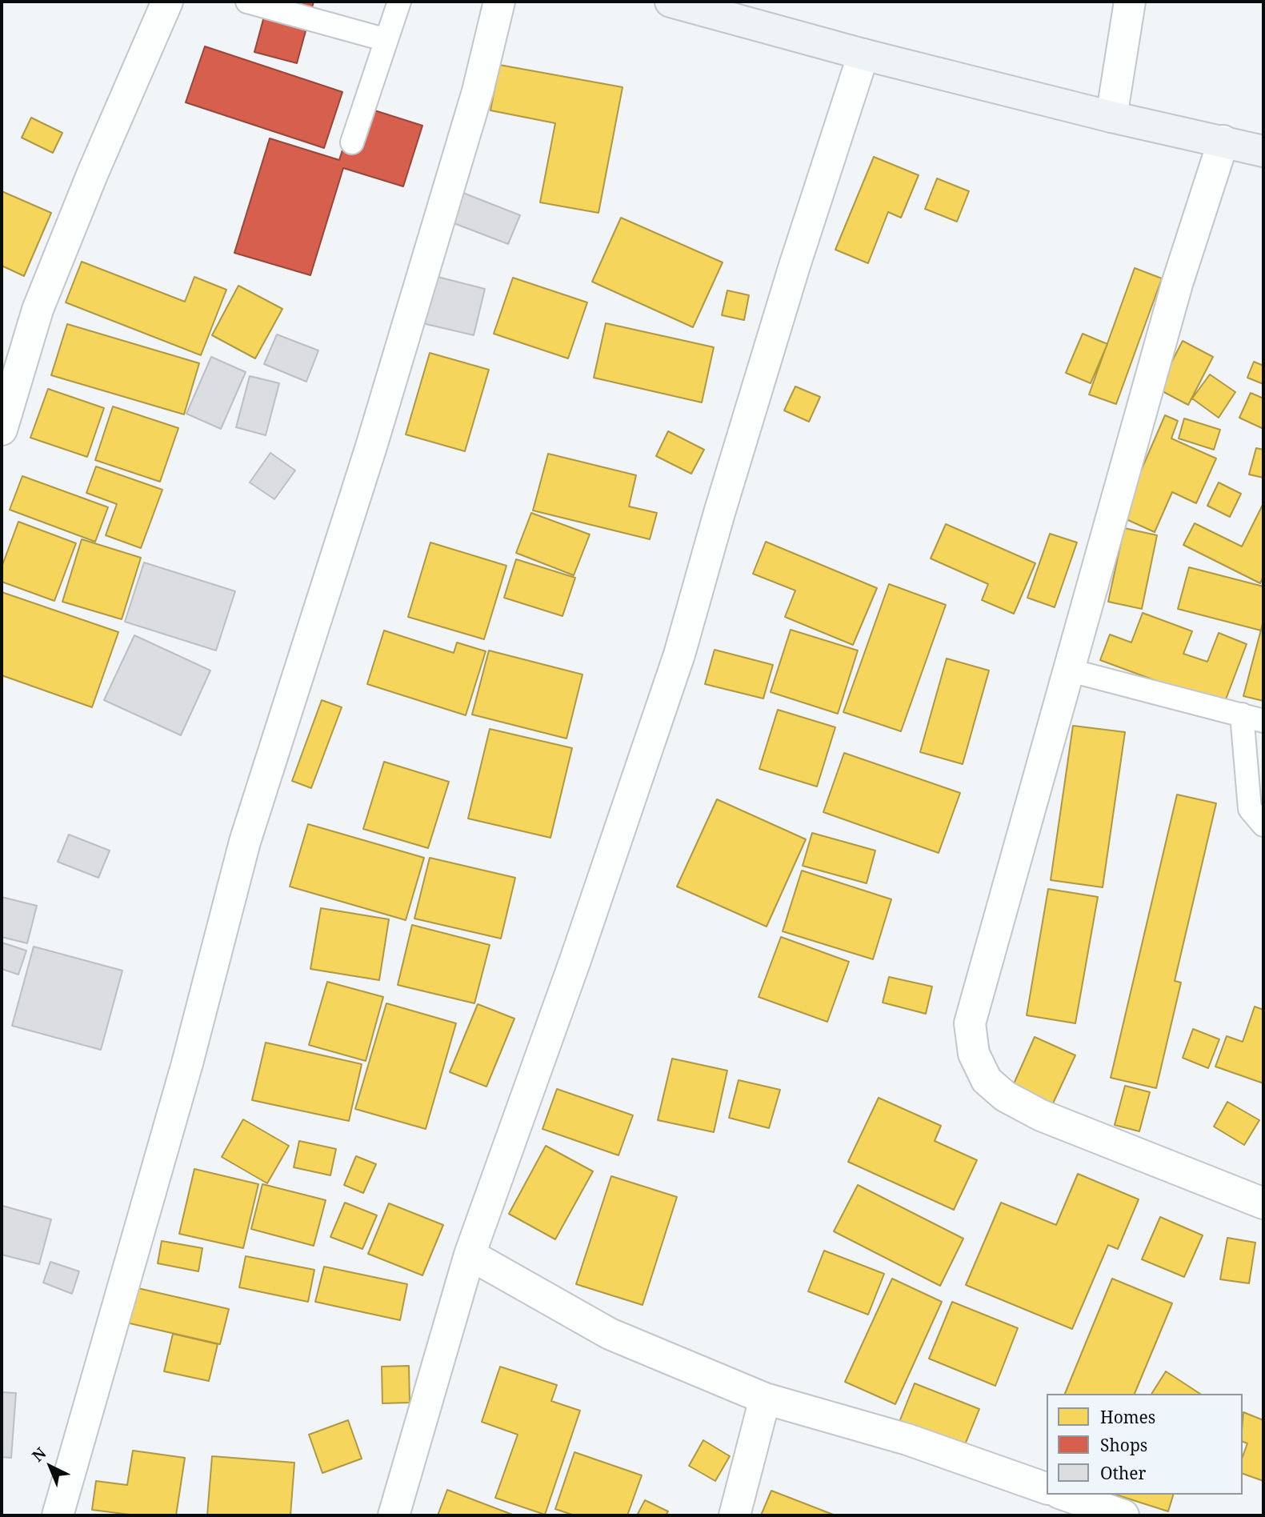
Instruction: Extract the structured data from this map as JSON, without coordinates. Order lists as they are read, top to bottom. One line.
{"legend":["Homes","Shops","Other"],"north":"top left"}
